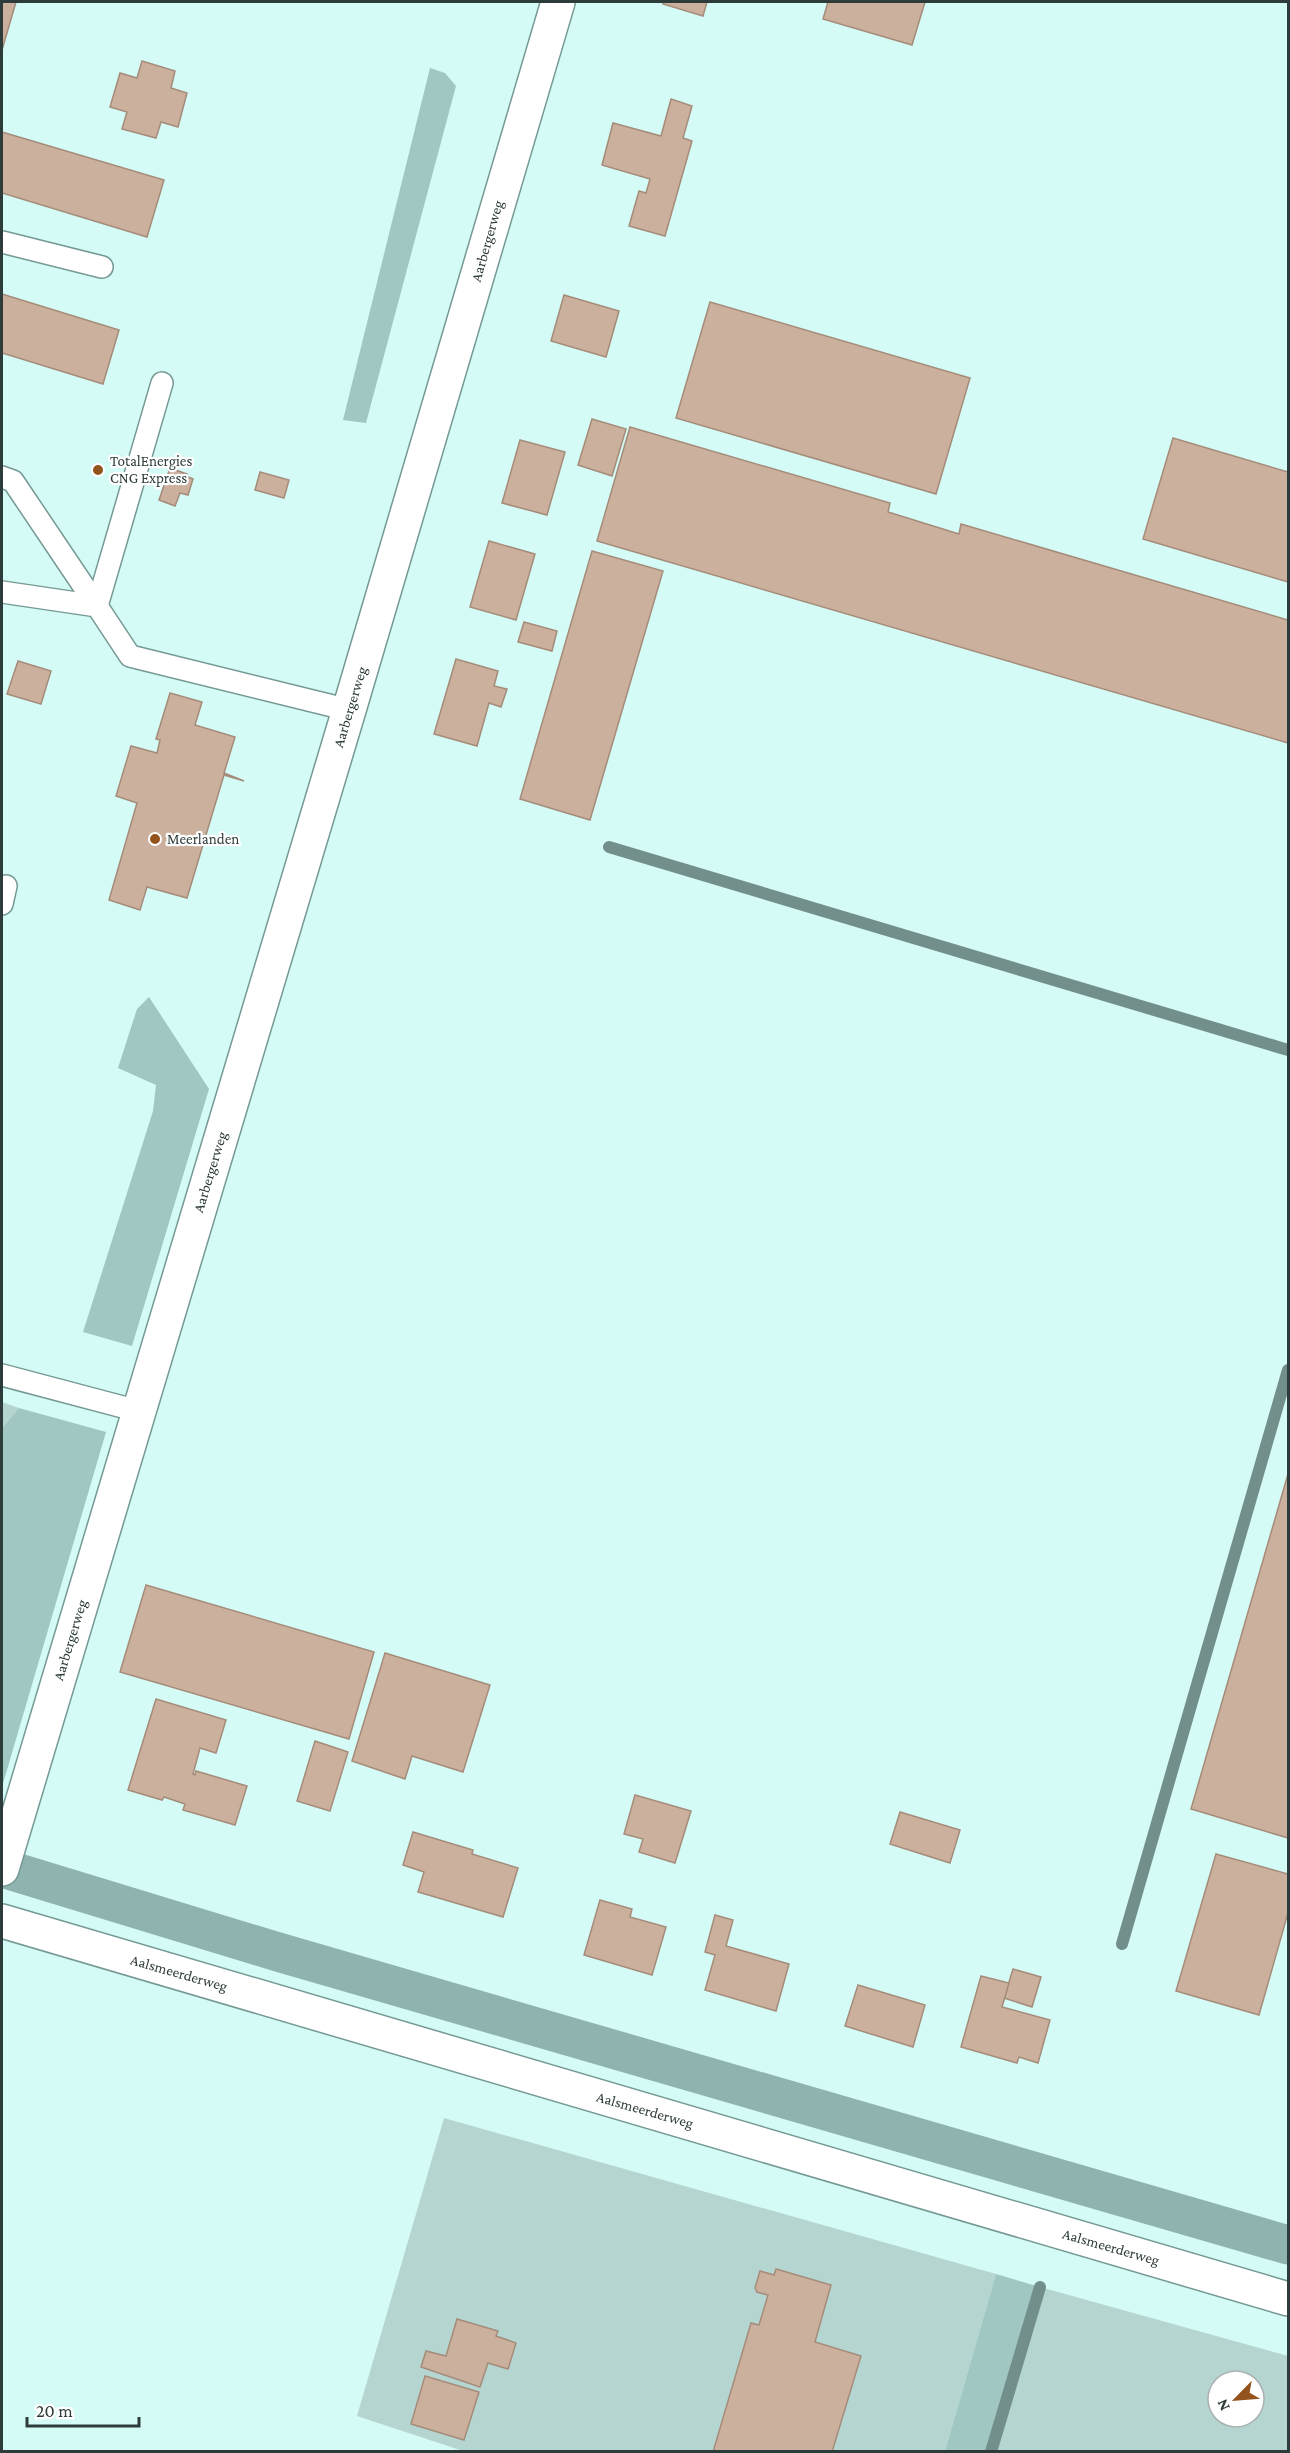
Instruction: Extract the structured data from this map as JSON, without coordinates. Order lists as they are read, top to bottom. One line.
{"streets":{"street":["Aarbergerweg","Aalsmeerderweg"]},"places":["TotalEnergies CNG Express","Meerlanden"],"scale_bar":"20 m","north":"bottom left"}
